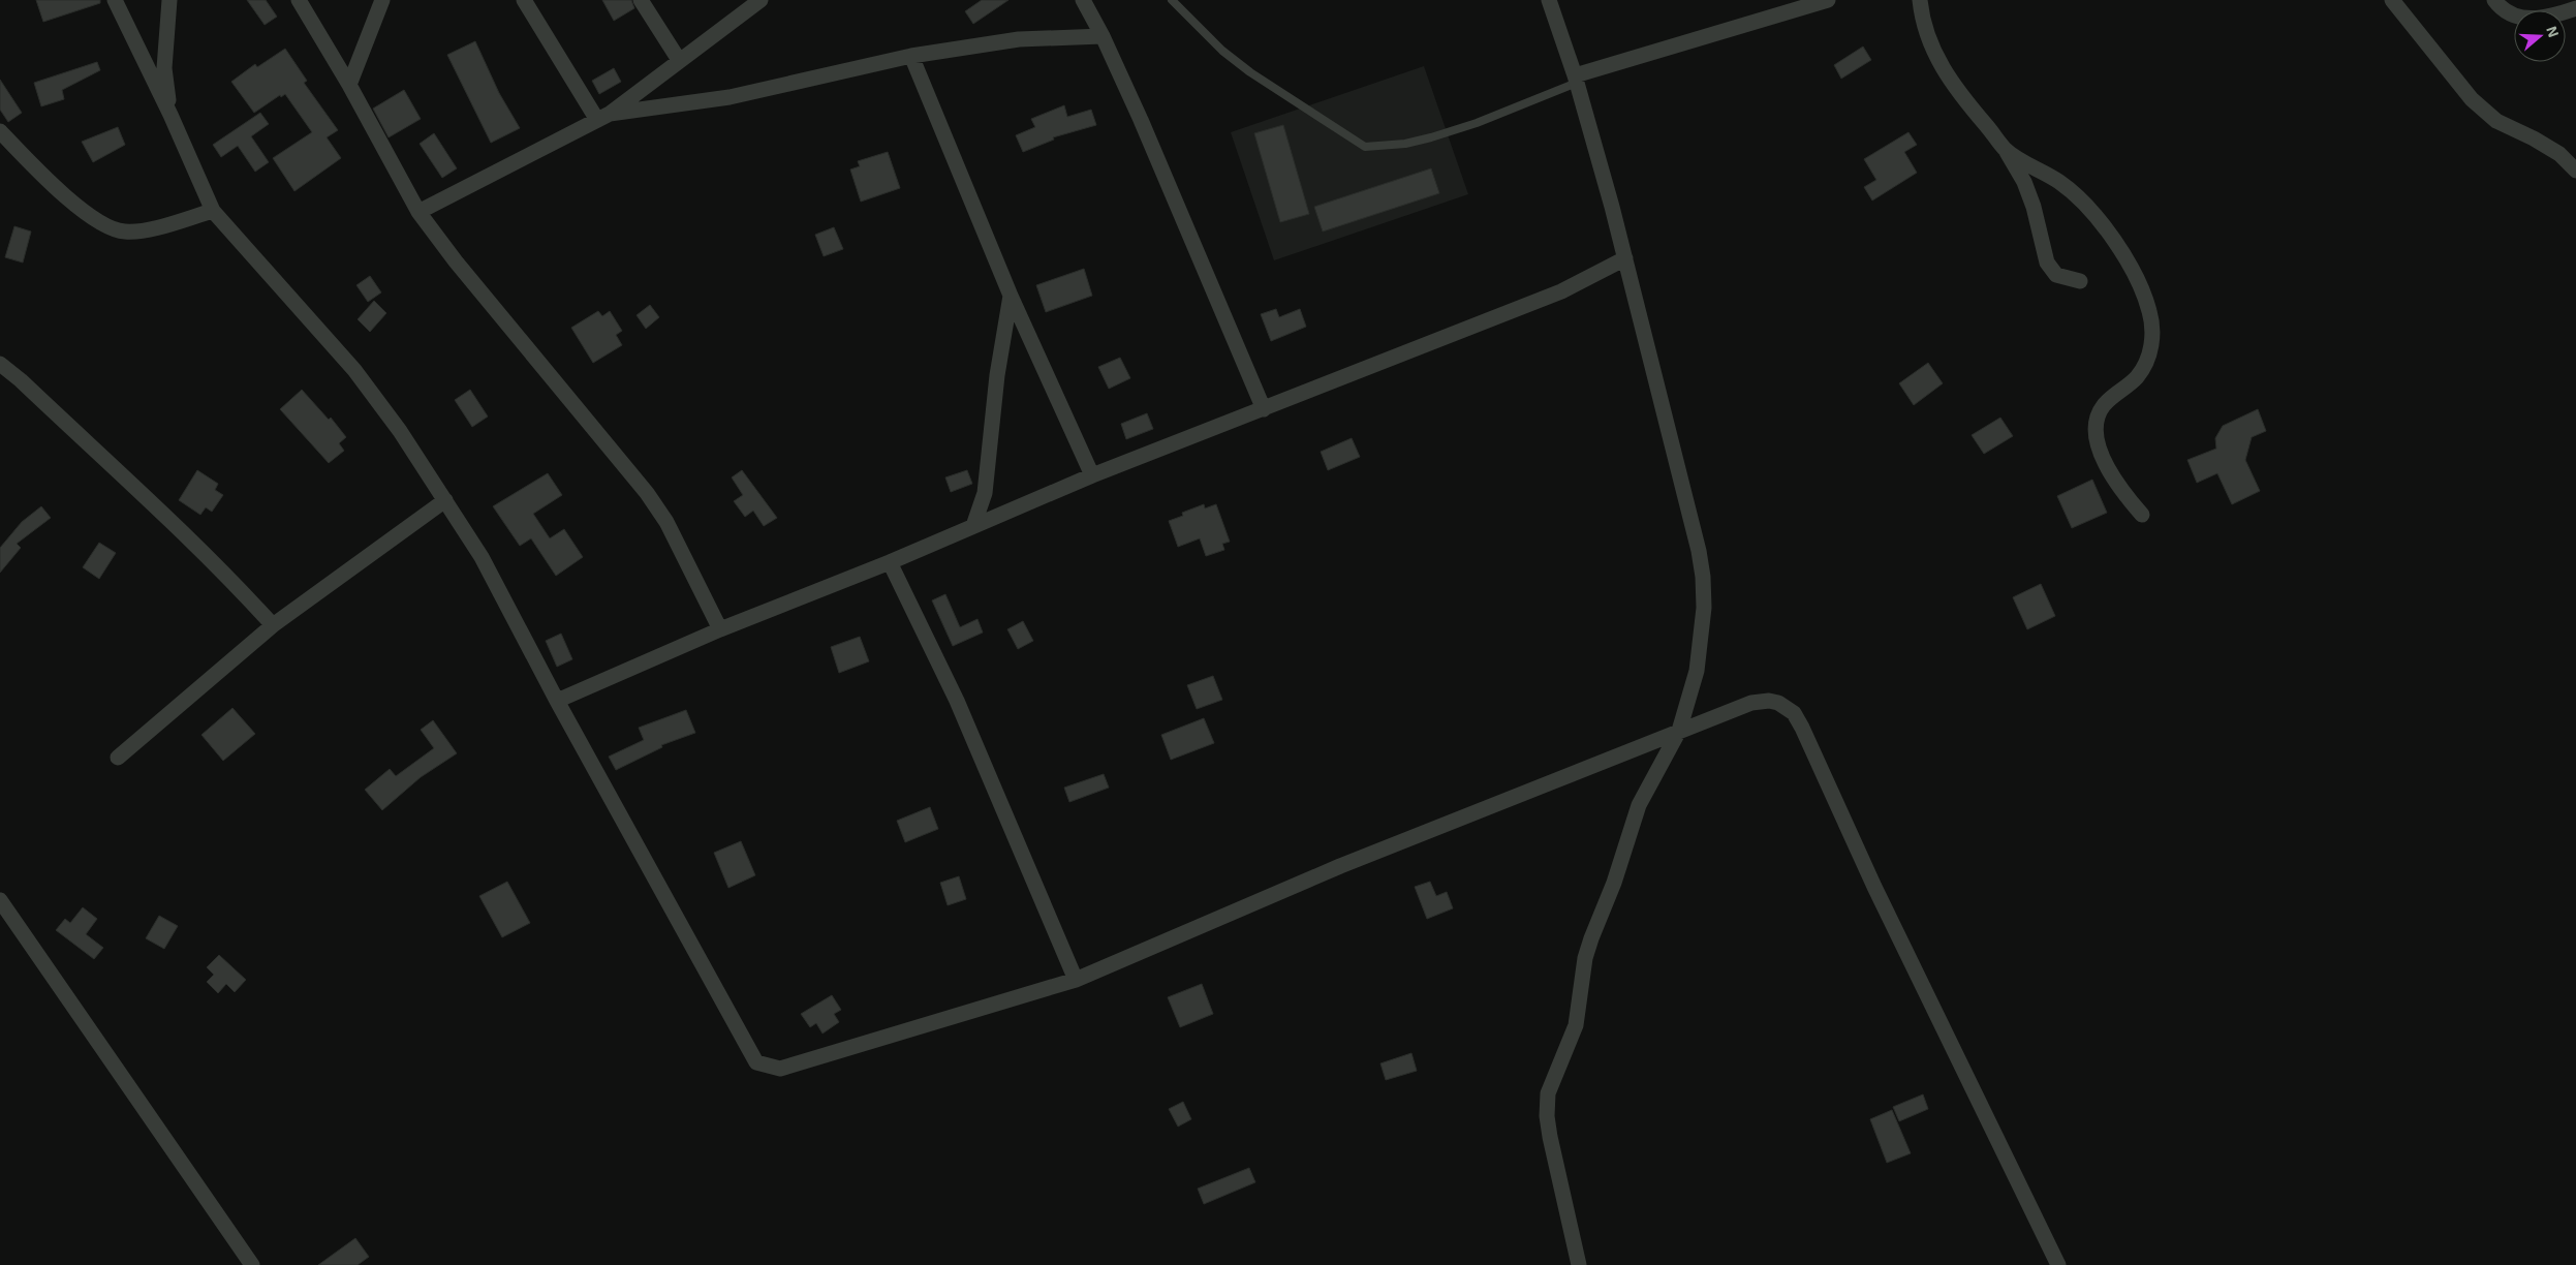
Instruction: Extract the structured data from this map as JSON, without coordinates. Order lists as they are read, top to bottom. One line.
{"north":"right"}
